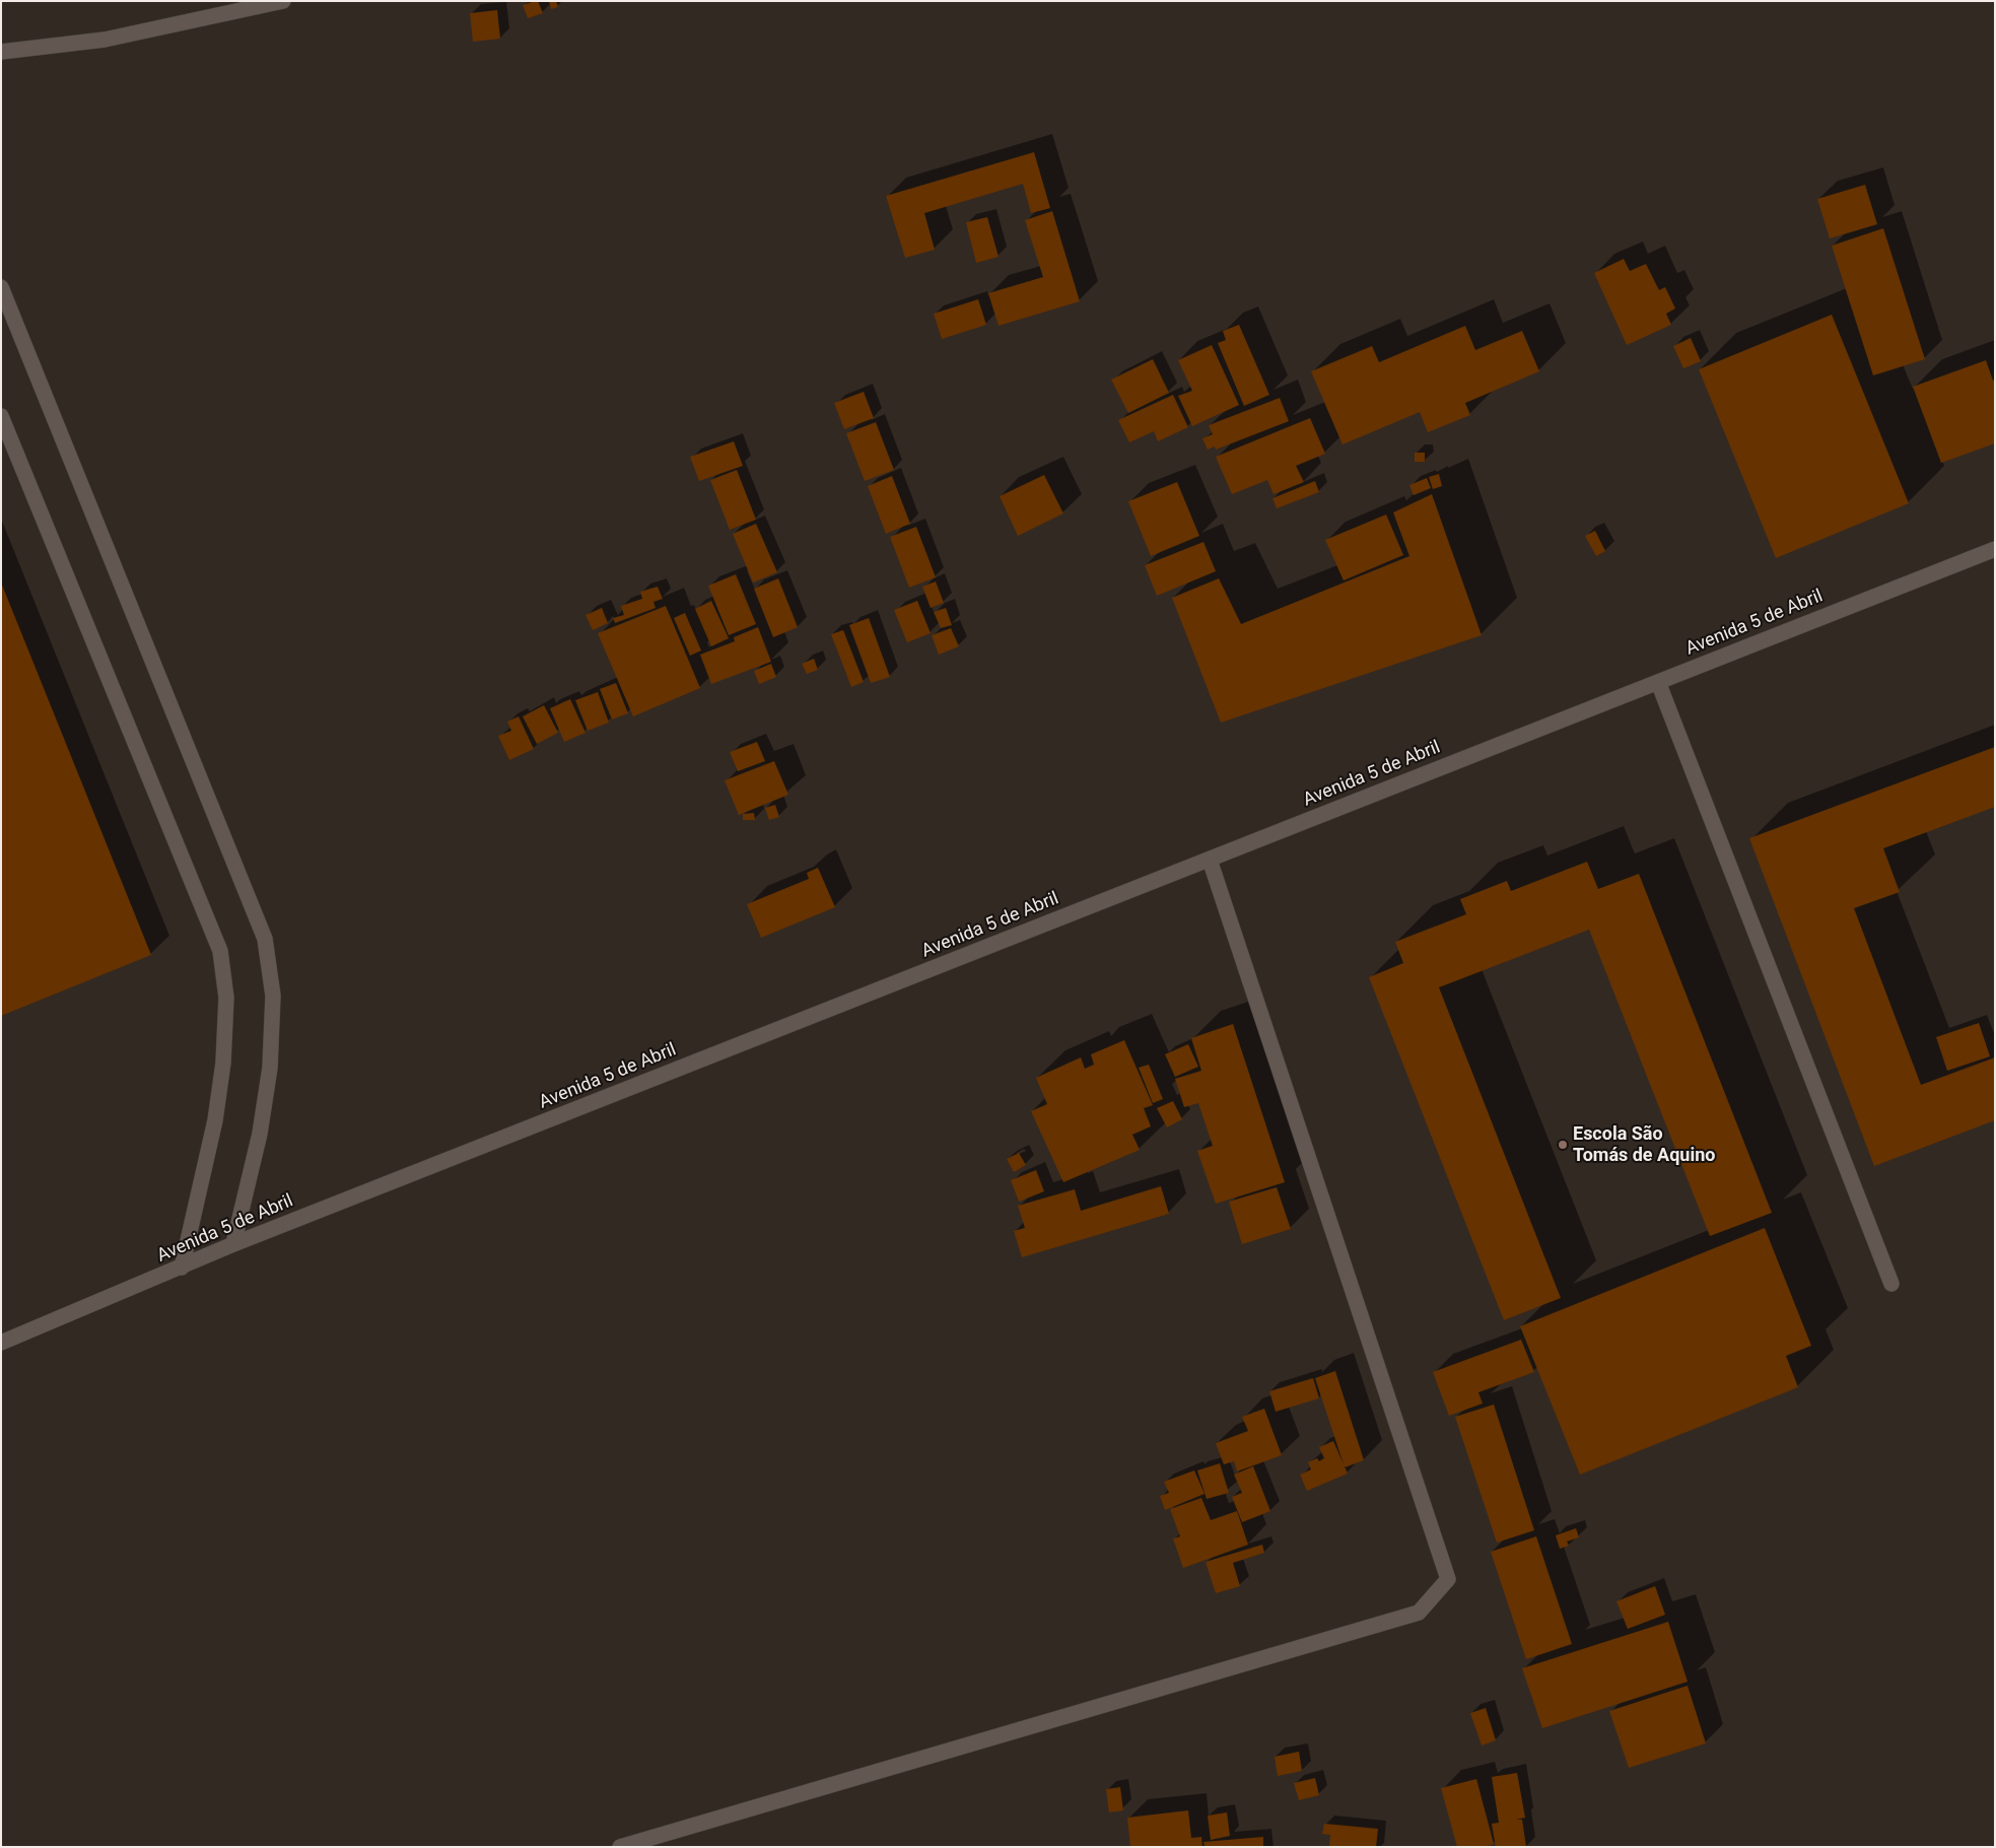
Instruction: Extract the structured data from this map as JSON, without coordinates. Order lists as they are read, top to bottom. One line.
{"streets":{"street":["Avenida 5 de Abril"]},"places":["Escola São Tomás de Aquino"]}
